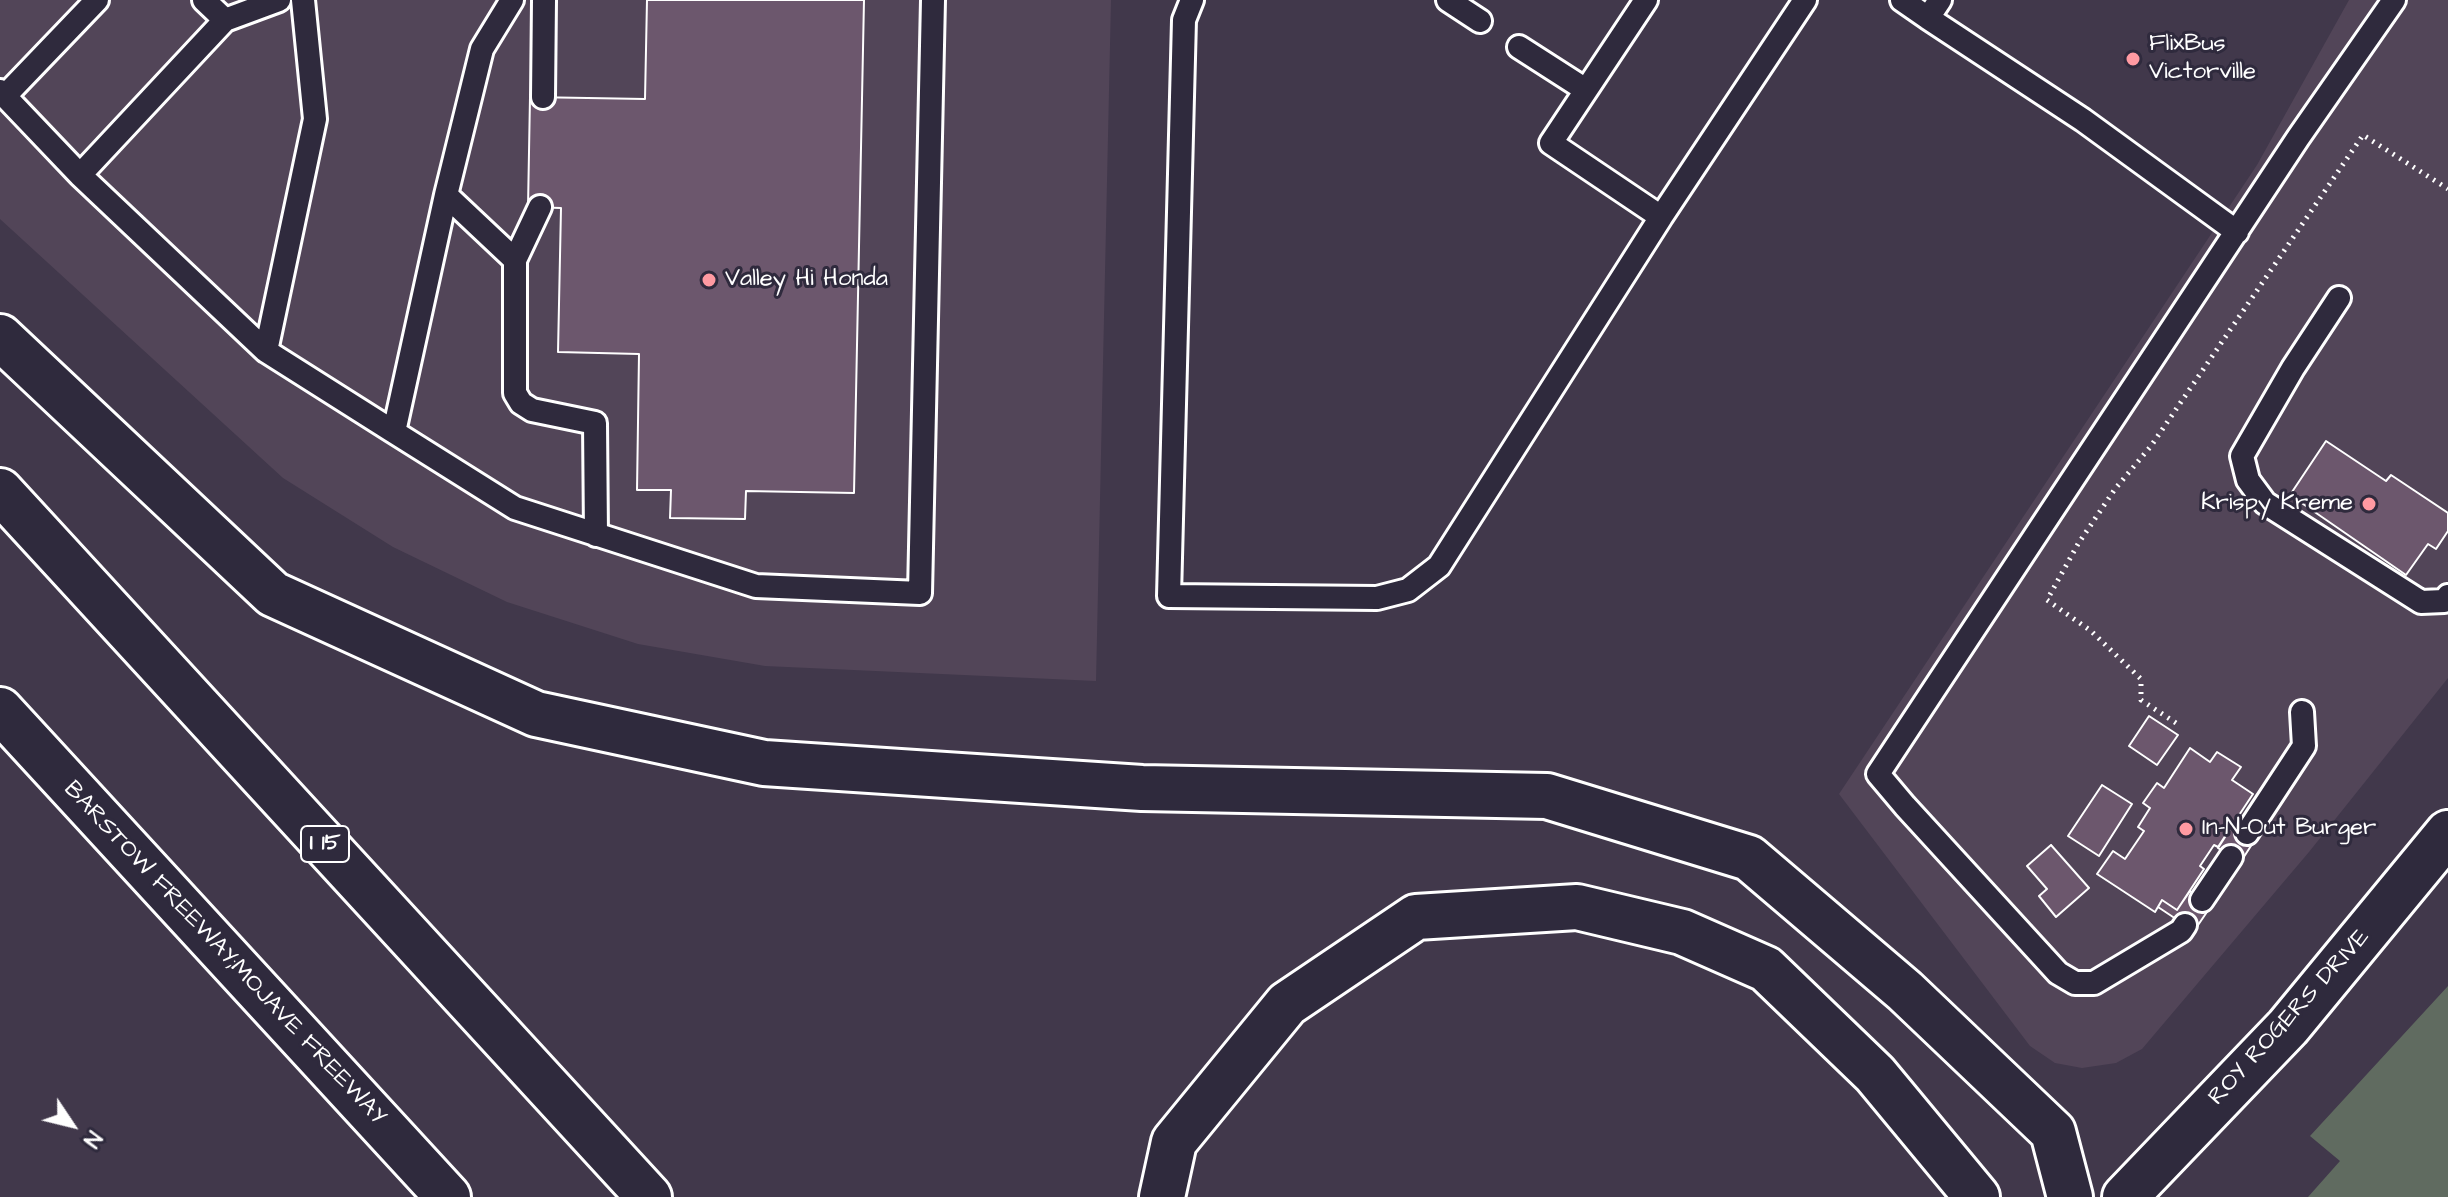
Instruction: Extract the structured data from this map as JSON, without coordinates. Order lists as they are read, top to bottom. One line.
{"streets":{"main road":["I 15","BARSTOW FREEWAY;MOJAVE FREEWAY","ROY ROGERS DRIVE"]},"places":["FlixBus Victorville","Valley Hi Honda","Krispy Kreme","In-N-Out Burger"],"north":"bottom right"}
